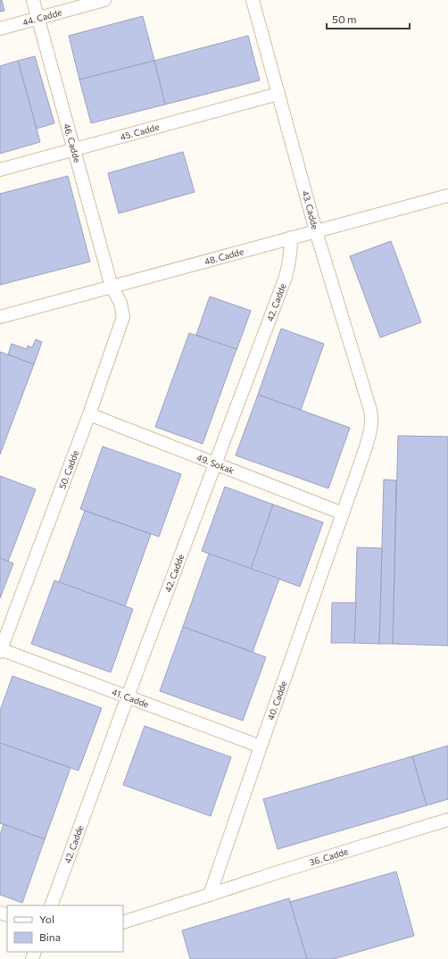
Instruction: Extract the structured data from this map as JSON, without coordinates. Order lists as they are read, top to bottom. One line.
{"streets":{"street":["44. Cadde","45. Cadde","46. Cadde","43. Cadde","48. Cadde","42. Cadde","49. Sokak","50. Cadde","41. Cadde","40. Cadde","36. Cadde"]},"crossings":[["44. Cadde","46. Cadde"],["45. Cadde","46. Cadde"],["45. Cadde","43. Cadde"],["46. Cadde","48. Cadde"],["46. Cadde","50. Cadde"],["43. Cadde","48. Cadde"],["43. Cadde","40. Cadde"],["48. Cadde","42. Cadde"],["48. Cadde","50. Cadde"],["42. Cadde","49. Sokak"],["42. Cadde","41. Cadde"],["49. Sokak","50. Cadde"],["49. Sokak","40. Cadde"],["50. Cadde","41. Cadde"],["41. Cadde","40. Cadde"],["40. Cadde","36. Cadde"]],"legend":["Yol","Bina"],"scale_bar":"50 m"}
